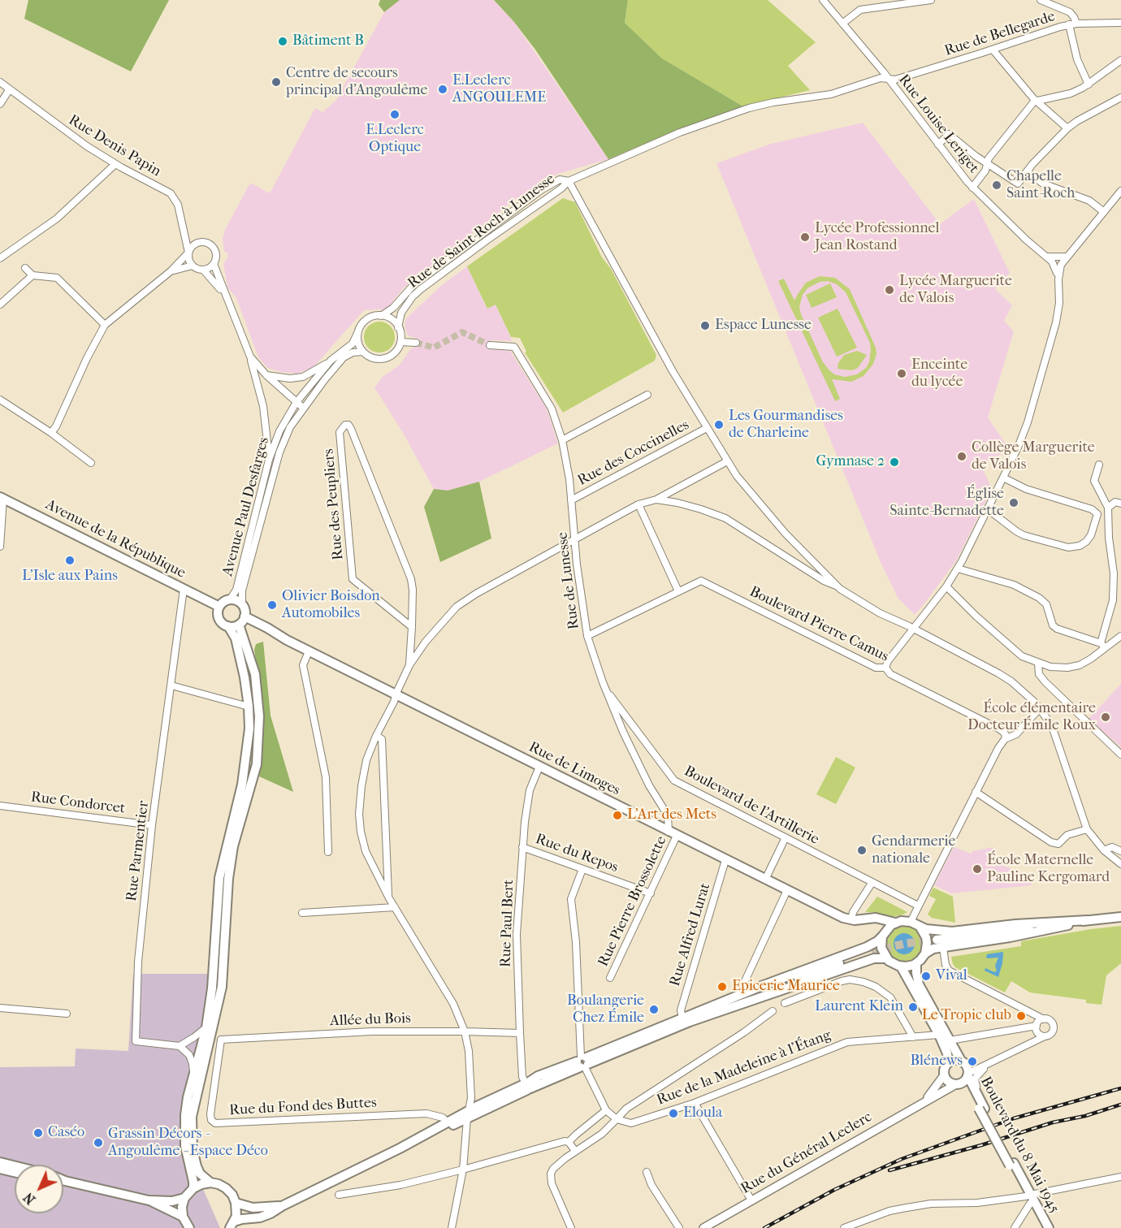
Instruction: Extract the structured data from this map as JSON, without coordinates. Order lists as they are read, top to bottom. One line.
{"streets":{"main road":["Avenue de la République","Rue de Limoges","Boulevard du 8 Mai 1945"],"street":["Rue de Bellegarde","Rue Louise Leriget","Rue Denis Papin","Rue de Saint-Roch à Lunesse","Rue des Coccinelles","Rue des Peupliers","Avenue Paul Desfarges","Rue de Lunesse","Boulevard Pierre Camus","Rue Condorcet","Boulevard de l'Artillerie","Rue Parmentier","Rue du Repos","Rue Pierre Brossolette","Rue Paul Bert","Rue Alfred Lurat","Allée du Bois","Rue de la Madeleine à l'Étang","Rue du Fond des Buttes","Rue du Général Leclerc"]},"crossings":[["Rue de Bellegarde","Rue Louise Leriget"],["Rue de Bellegarde","Rue de Saint-Roch à Lunesse"],["Rue Louise Leriget","Rue de Saint-Roch à Lunesse"],["Rue de Saint-Roch à Lunesse","Avenue Paul Desfarges"],["Rue des Coccinelles","Rue de Lunesse"],["Avenue Paul Desfarges","Avenue de la République"],["Avenue Paul Desfarges","Rue de Limoges"],["Avenue de la République","Rue de Limoges"],["Avenue de la République","Rue Parmentier"],["Rue de Lunesse","Boulevard Pierre Camus"],["Rue de Lunesse","Rue de Limoges"],["Rue de Lunesse","Boulevard de l'Artillerie"],["Rue de Lunesse","Rue Pierre Brossolette"],["Rue de Limoges","Rue Pierre Brossolette"],["Rue de Limoges","Rue Paul Bert"],["Rue de Limoges","Rue Alfred Lurat"],["Rue Condorcet","Rue Parmentier"],["Rue du Repos","Rue Pierre Brossolette"],["Rue du Repos","Rue Paul Bert"],["Rue Paul Bert","Allée du Bois"],["Allée du Bois","Rue du Fond des Buttes"],["Boulevard du 8 Mai 1945","Rue du Général Leclerc"]],"places":["Bâtiment B","Centre de secours principal d'Angoulême","E.Leclerc ANGOULEME","E.Leclerc Optique","Chapelle Saint-Roch","Lycée Professionnel Jean Rostand","Lycée Marguerite de Valois","Espace Lunesse","Enceinte du lycée","Les Gourmandises de Charleine","Collège Marguerite de Valois","Gymnase 2","Église Sainte-Bernadette","L'Isle aux Pains","Olivier Boisdon Automobiles","École élémentaire Docteur Émile Roux","L'Art des Mets","Gendarmerie nationale","École Maternelle Pauline Kergomard","Vival","Epicerie Maurice","Laurent Klein","Boulangerie Chez Émile","Le Tropic club","Blénews","Eloula","Caséo","Grassin Décors - Angoulême - Espace Déco"],"north":"bottom left"}
